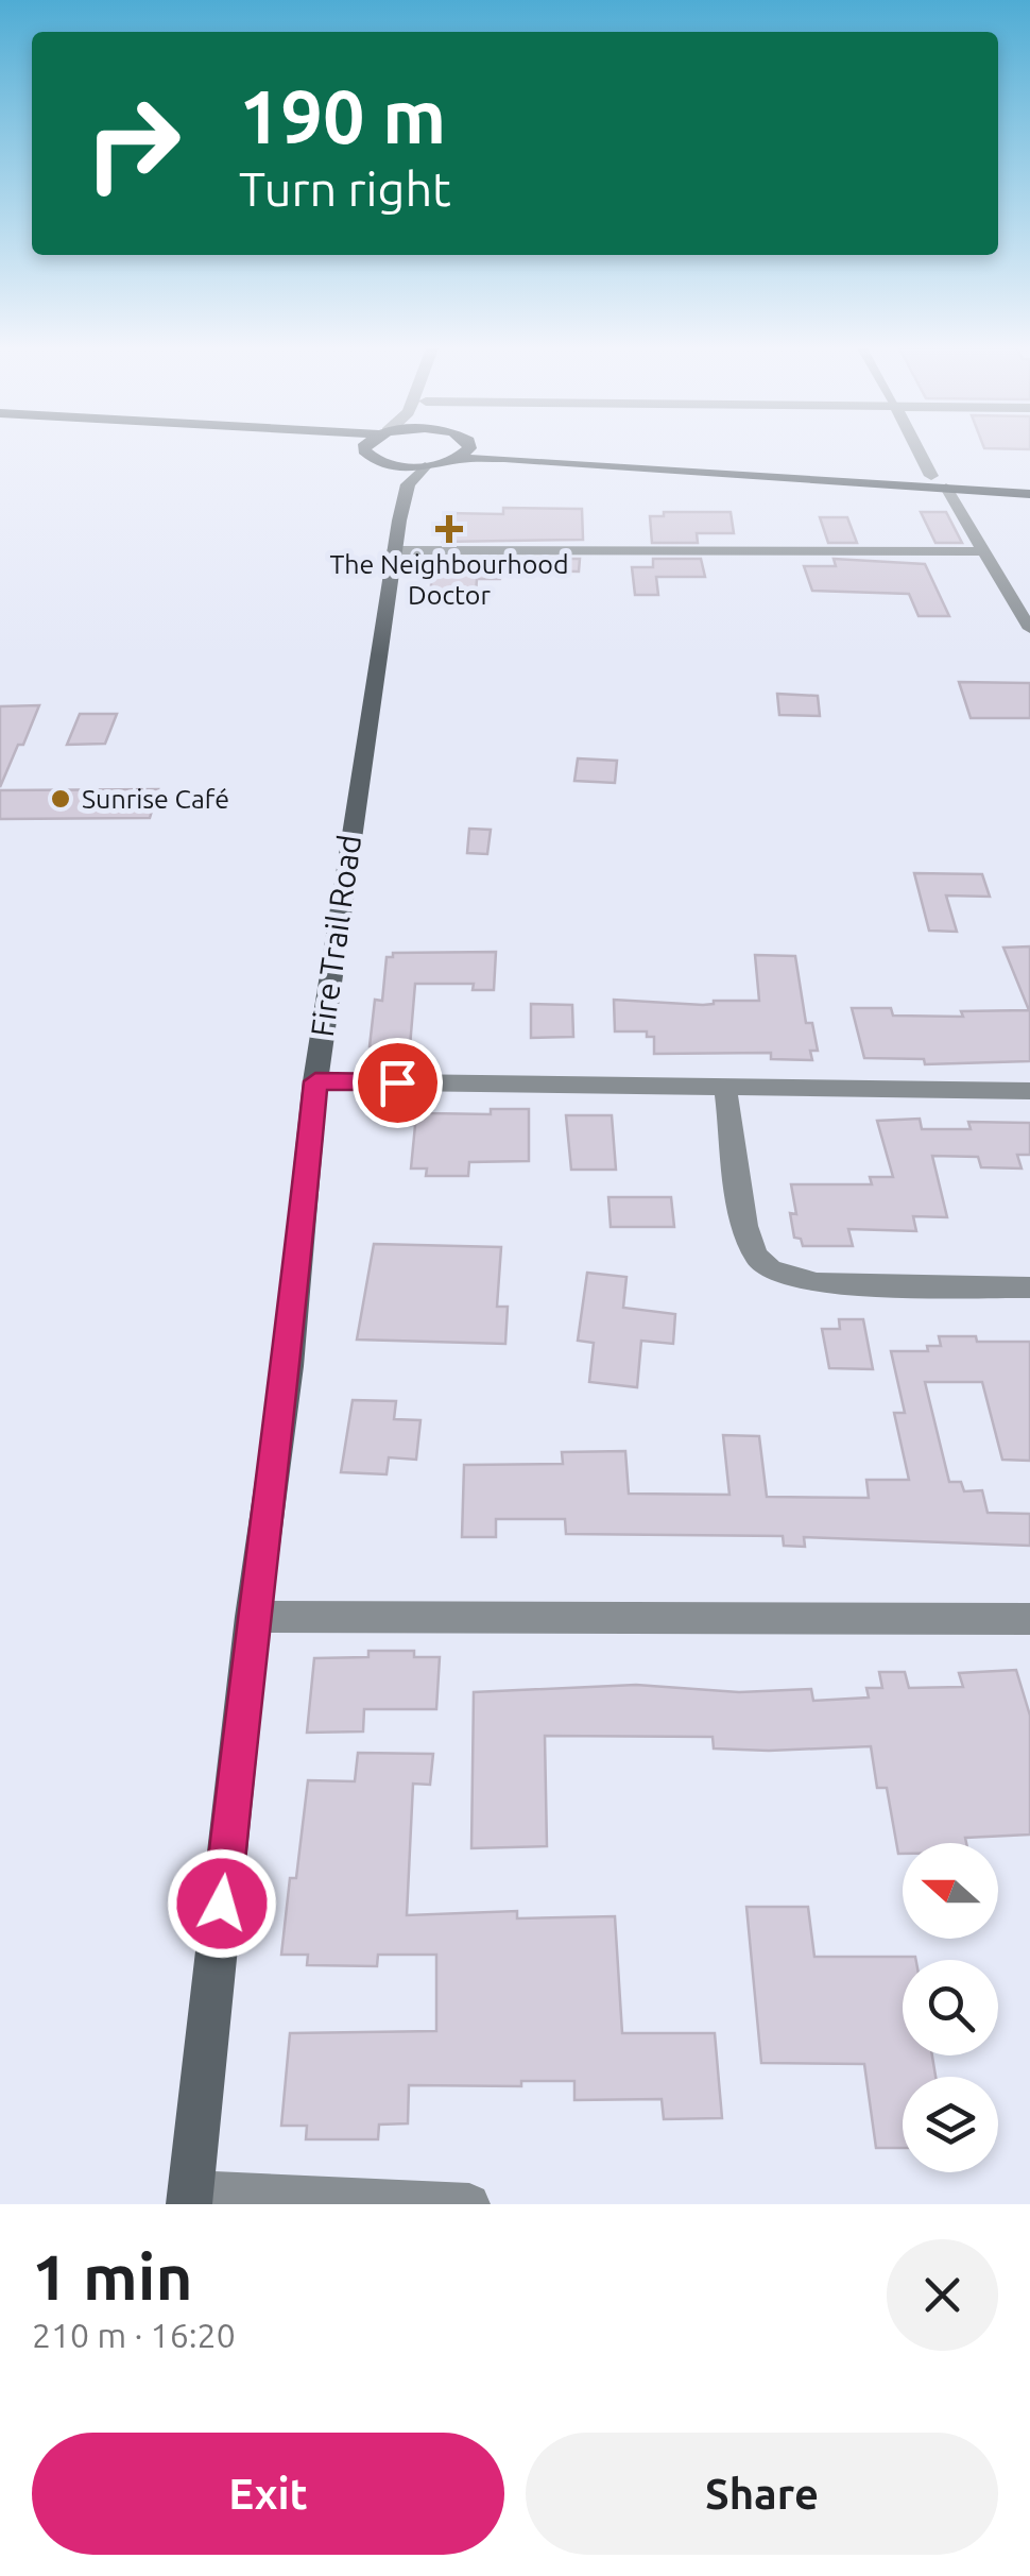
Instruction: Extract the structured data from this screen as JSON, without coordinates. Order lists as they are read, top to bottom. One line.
{"streets":{"main road":["Fire Trail Road"]},"places":{"health":["The Neighbourhood Doctor"],"other":["Sunrise Café"]},"north":"left","page":{"turn":["190 m","Turn right"],"heading":["1 min","210 m · 16:20"],"buttons":["Exit","Share"]}}
